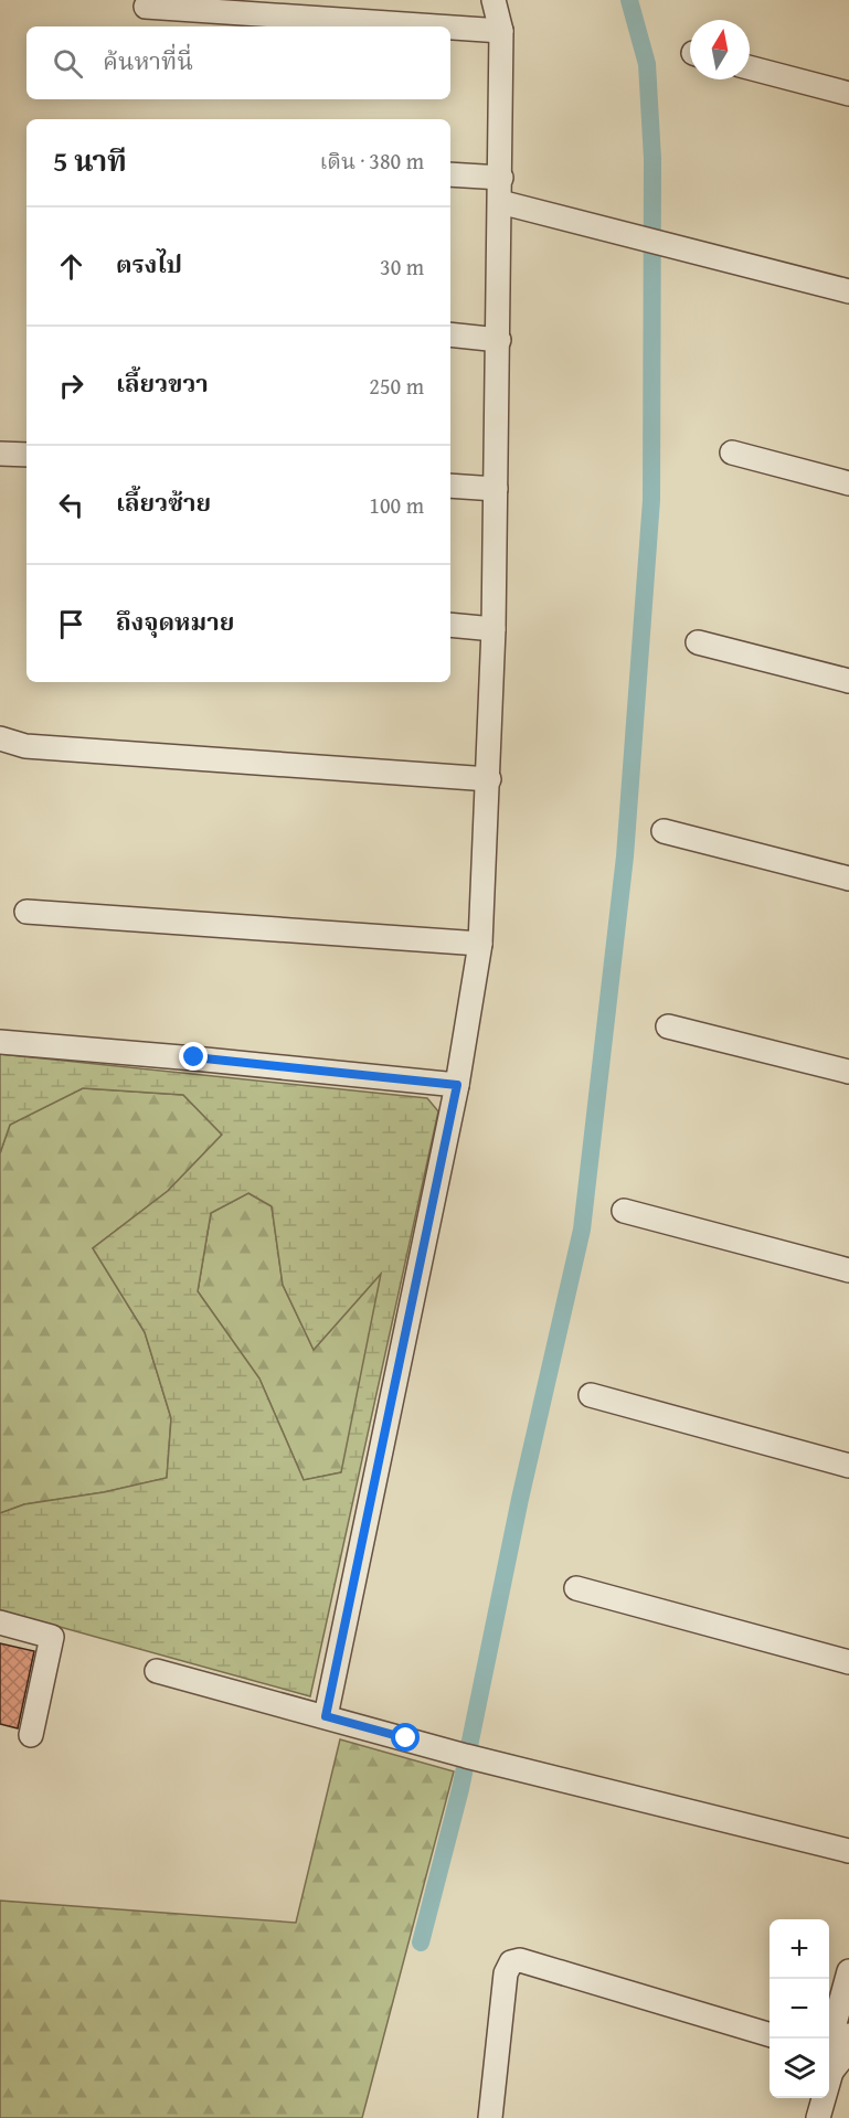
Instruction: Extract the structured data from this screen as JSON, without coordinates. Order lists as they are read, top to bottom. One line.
{"north":"top","page":{"search":"ค้นหาที่นี่","heading":["5 นาที","เดิน · 380 m"],"list":[["ตรงไป","30 m"],["เลี้ยวขวา","250 m"],["เลี้ยวซ้าย","100 m"],"ถึงจุดหมาย"],"map_buttons":["+","−"]}}
